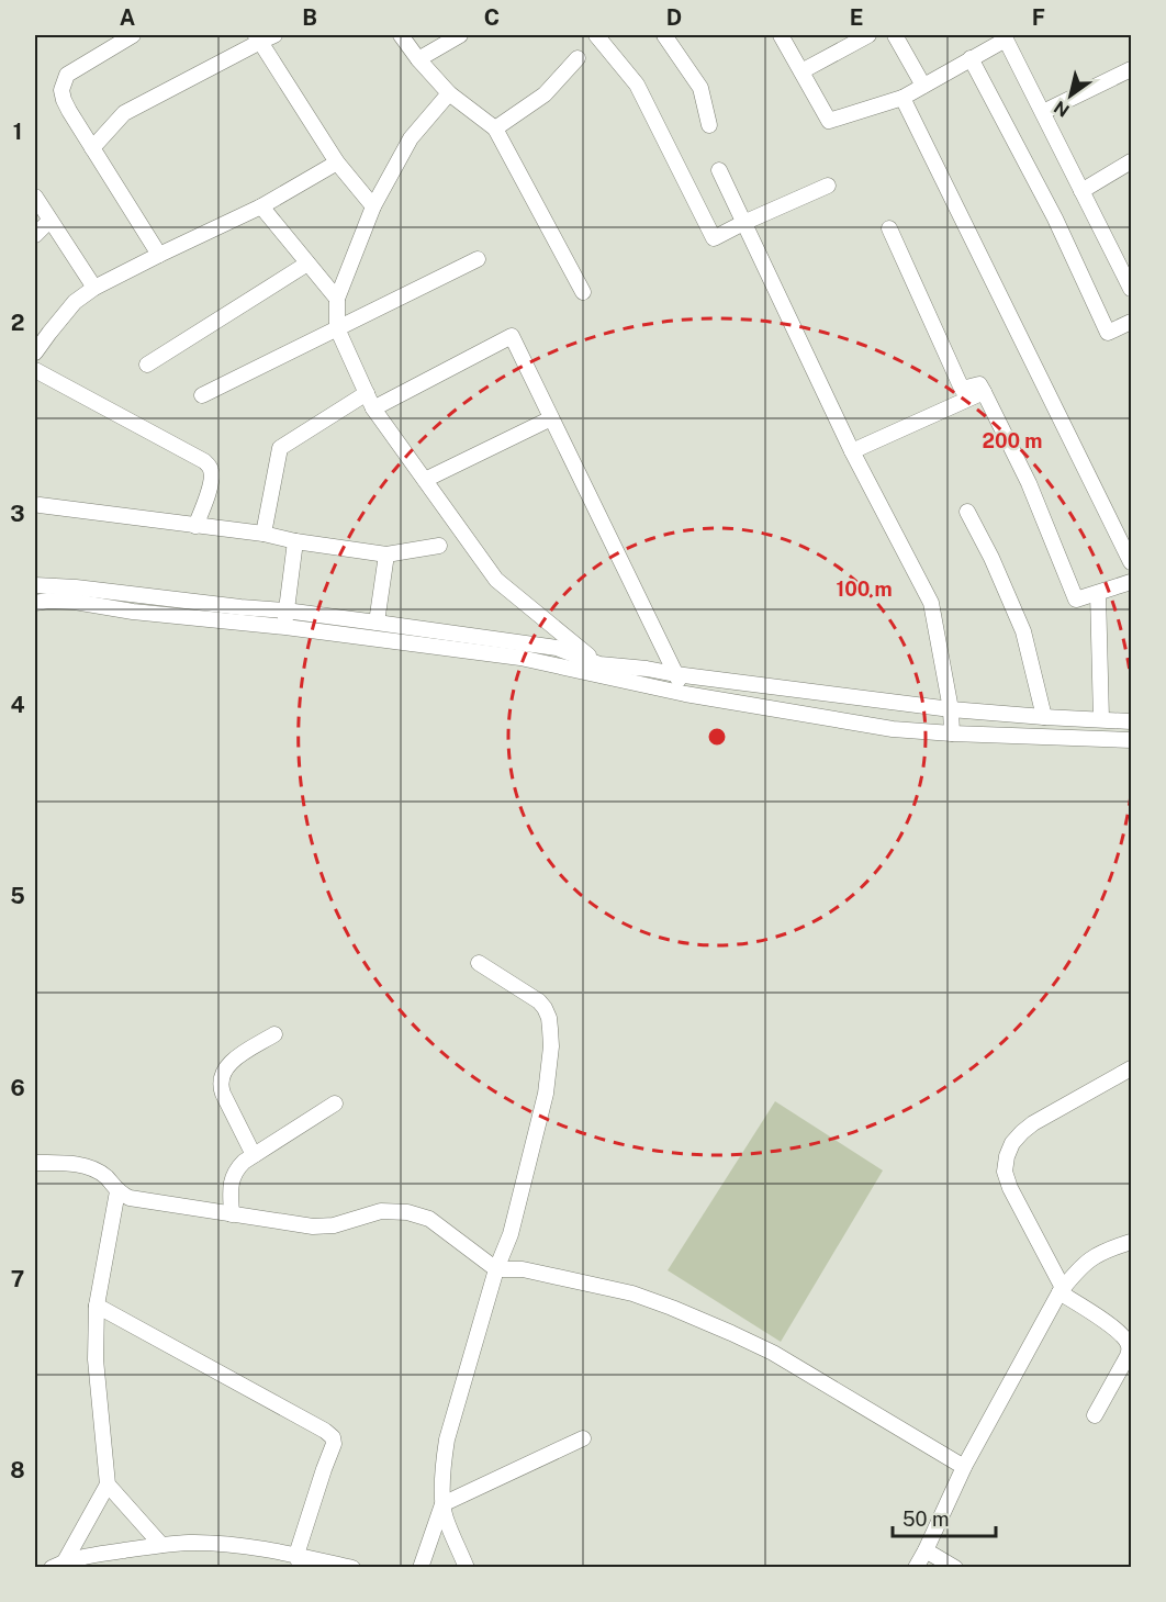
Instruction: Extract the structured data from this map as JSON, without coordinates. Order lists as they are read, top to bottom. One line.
{"scale_bar":"50 m","north":"bottom left","grid":{"columns":["A","B","C","D","E","F"],"rows":["1","2","3","4","5","6","7","8"]},"rings":["200 m","100 m"]}
